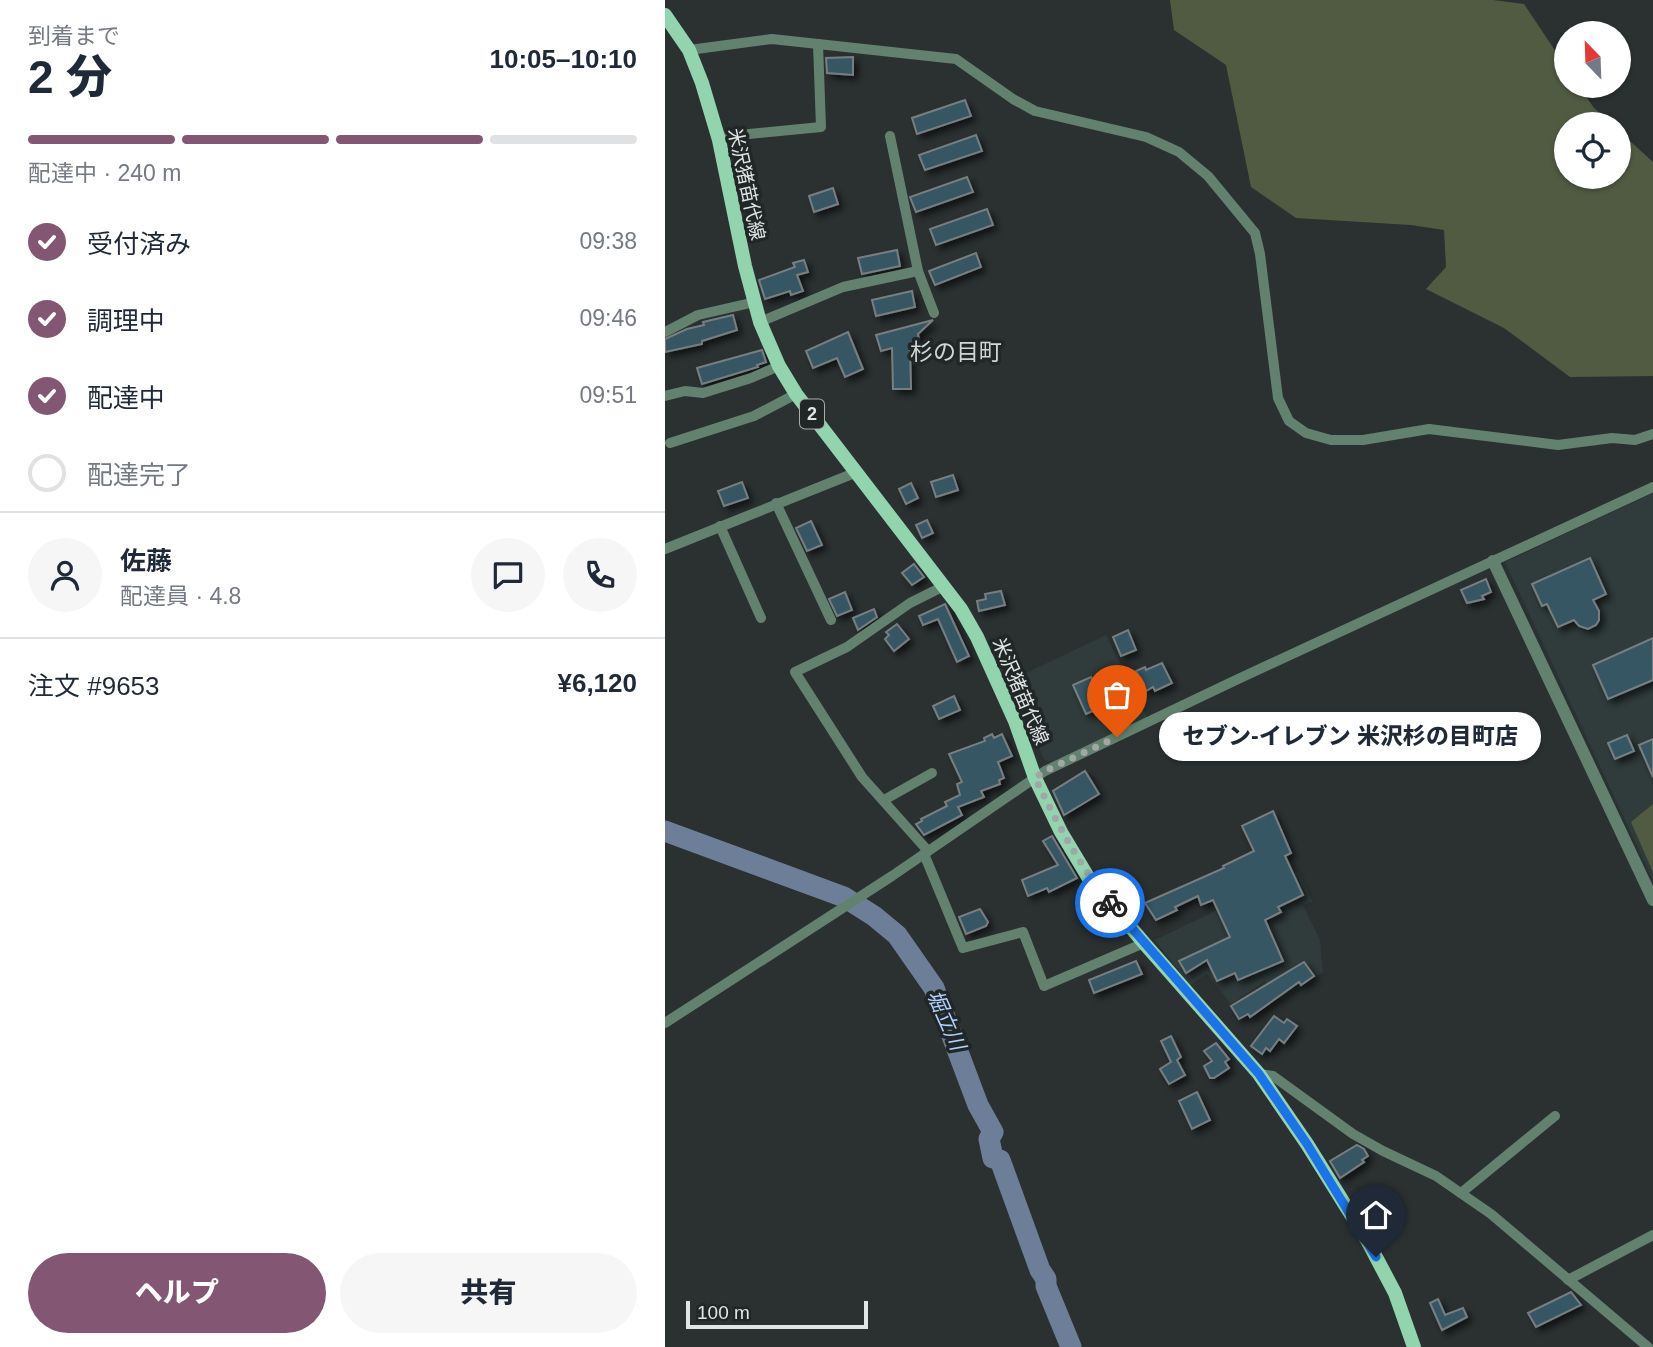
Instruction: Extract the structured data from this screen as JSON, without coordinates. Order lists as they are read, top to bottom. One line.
{"streets":{"main road":["米沢猪苗代線","2"]},"districts":["杉の目町"],"water":["堀立川"],"places":["セブン-イレブン 米沢杉の目町店"],"scale_bar":"100 m","north":"top left","page":{"heading":["2 分","到着まで","10:05–10:10"],"panel":["佐藤","配達員 · 4.8","注文 #9653","¥6,120"],"bar":"配達中 · 240 m","list":[["受付済み","09:38"],["調理中","09:46"],["配達中","09:51"],"配達完了"],"bubble":"セブン-イレブン 米沢杉の目町店","buttons":["ヘルプ","共有"],"scale":"100 m"}}
